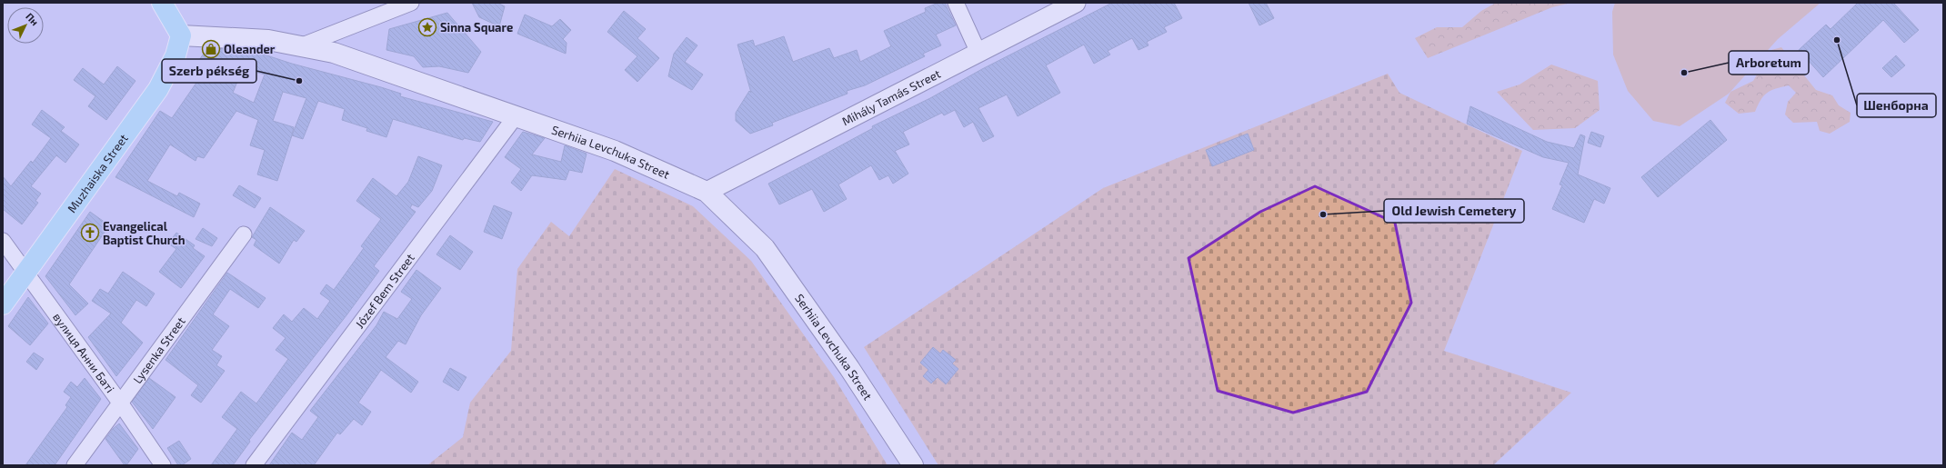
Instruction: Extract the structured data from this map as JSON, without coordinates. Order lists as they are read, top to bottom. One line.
{"streets":{"highway":["Muzhaiska Street"],"main road":["Serhiia Levchuka Street"],"street":["Mihály Tamás Street","Józef Bem Street","Lysenka Street","вулиця Анни Баті"]},"crossings":[["Mihály Tamás Street","Serhiia Levchuka Street"],["Serhiia Levchuka Street","Muzhaiska Street"],["Serhiia Levchuka Street","Józef Bem Street"],["Muzhaiska Street","вулиця Анни Баті"],["Lysenka Street","вулиця Анни Баті"]],"places":{"place":["Sinna Square"],"other":["Шенборна","Arboretum","Szerb pékség","Old Jewish Cemetery"],"shop":["Oleander"],"church":["Evangelical Baptist Church"]},"north":"top right"}
